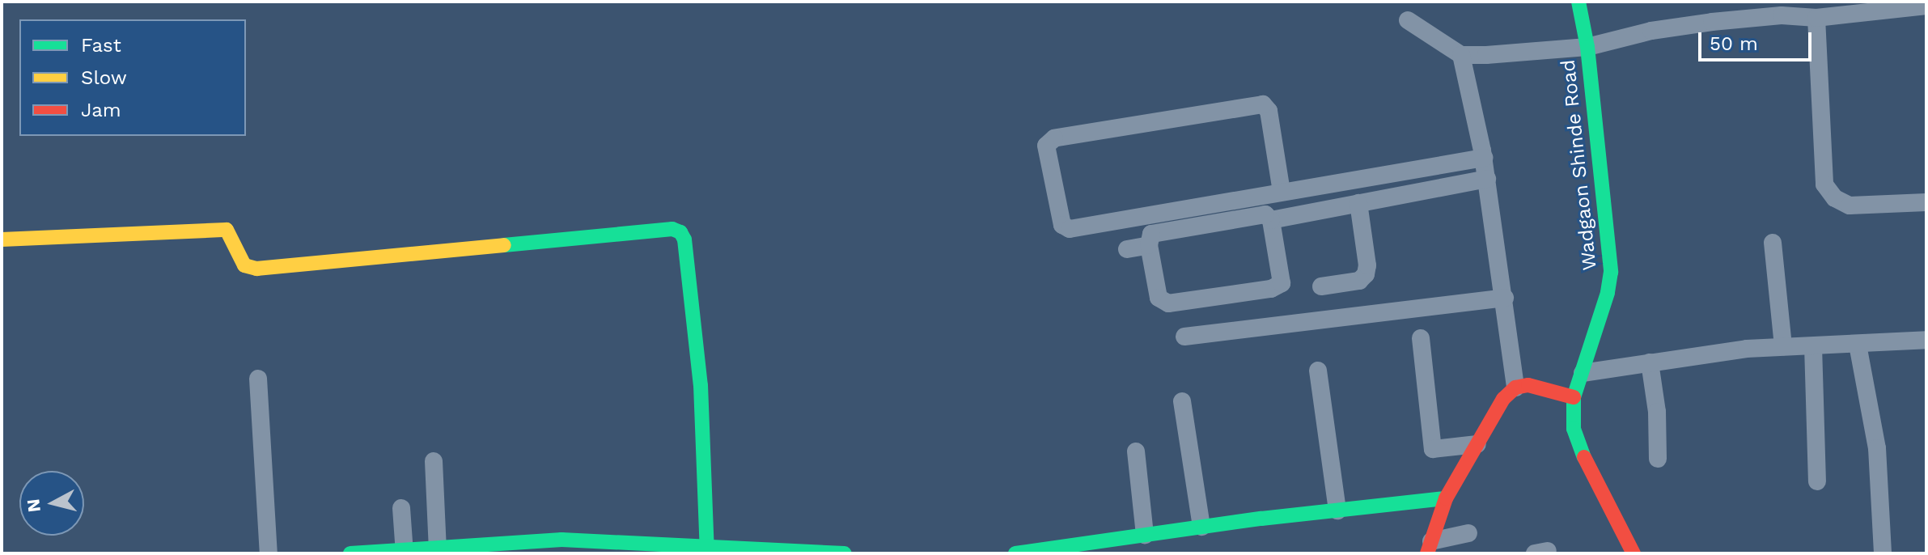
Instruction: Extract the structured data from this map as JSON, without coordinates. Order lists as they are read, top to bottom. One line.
{"streets":{"street":["Wadgaon Shinde Road"]},"legend":["Fast","Slow","Jam"],"scale_bar":"50 m","north":"left"}
